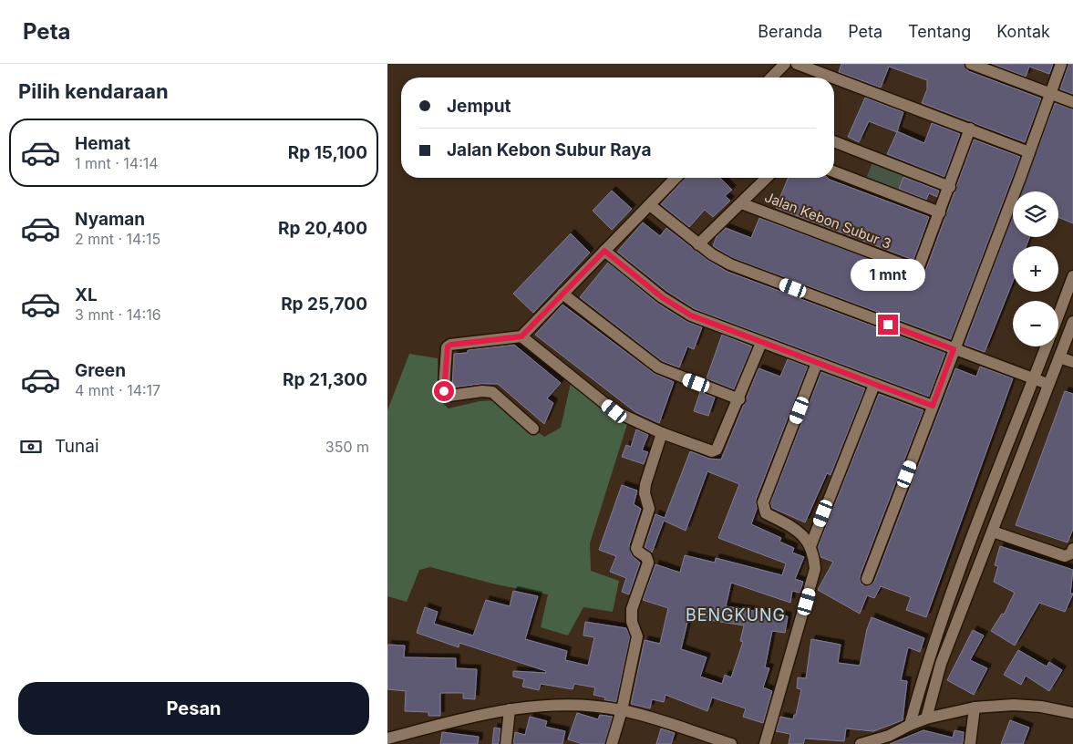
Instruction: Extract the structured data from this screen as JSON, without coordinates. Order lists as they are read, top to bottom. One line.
{"streets":{"street":["Jalan Kebon Subur 3"]},"districts":["BENGKUNG"],"page":{"header":"Peta","nav":["Beranda","Peta","Tentang","Kontak"],"heading":"Pilih kendaraan","banner":["Jemput","Jalan Kebon Subur Raya"],"list":[{"name":"Hemat","note":"1 mnt · 14:14","value":"Rp 15,100"},{"name":"Nyaman","note":"2 mnt · 14:15","value":"Rp 20,400"},{"name":"XL","note":"3 mnt · 14:16","value":"Rp 25,700"},{"name":"Green","note":"4 mnt · 14:17","value":"Rp 21,300"}],"map_buttons":["+","−"],"bubble":"1 mnt","pay":["Tunai","350 m"],"buttons":"Pesan"}}
